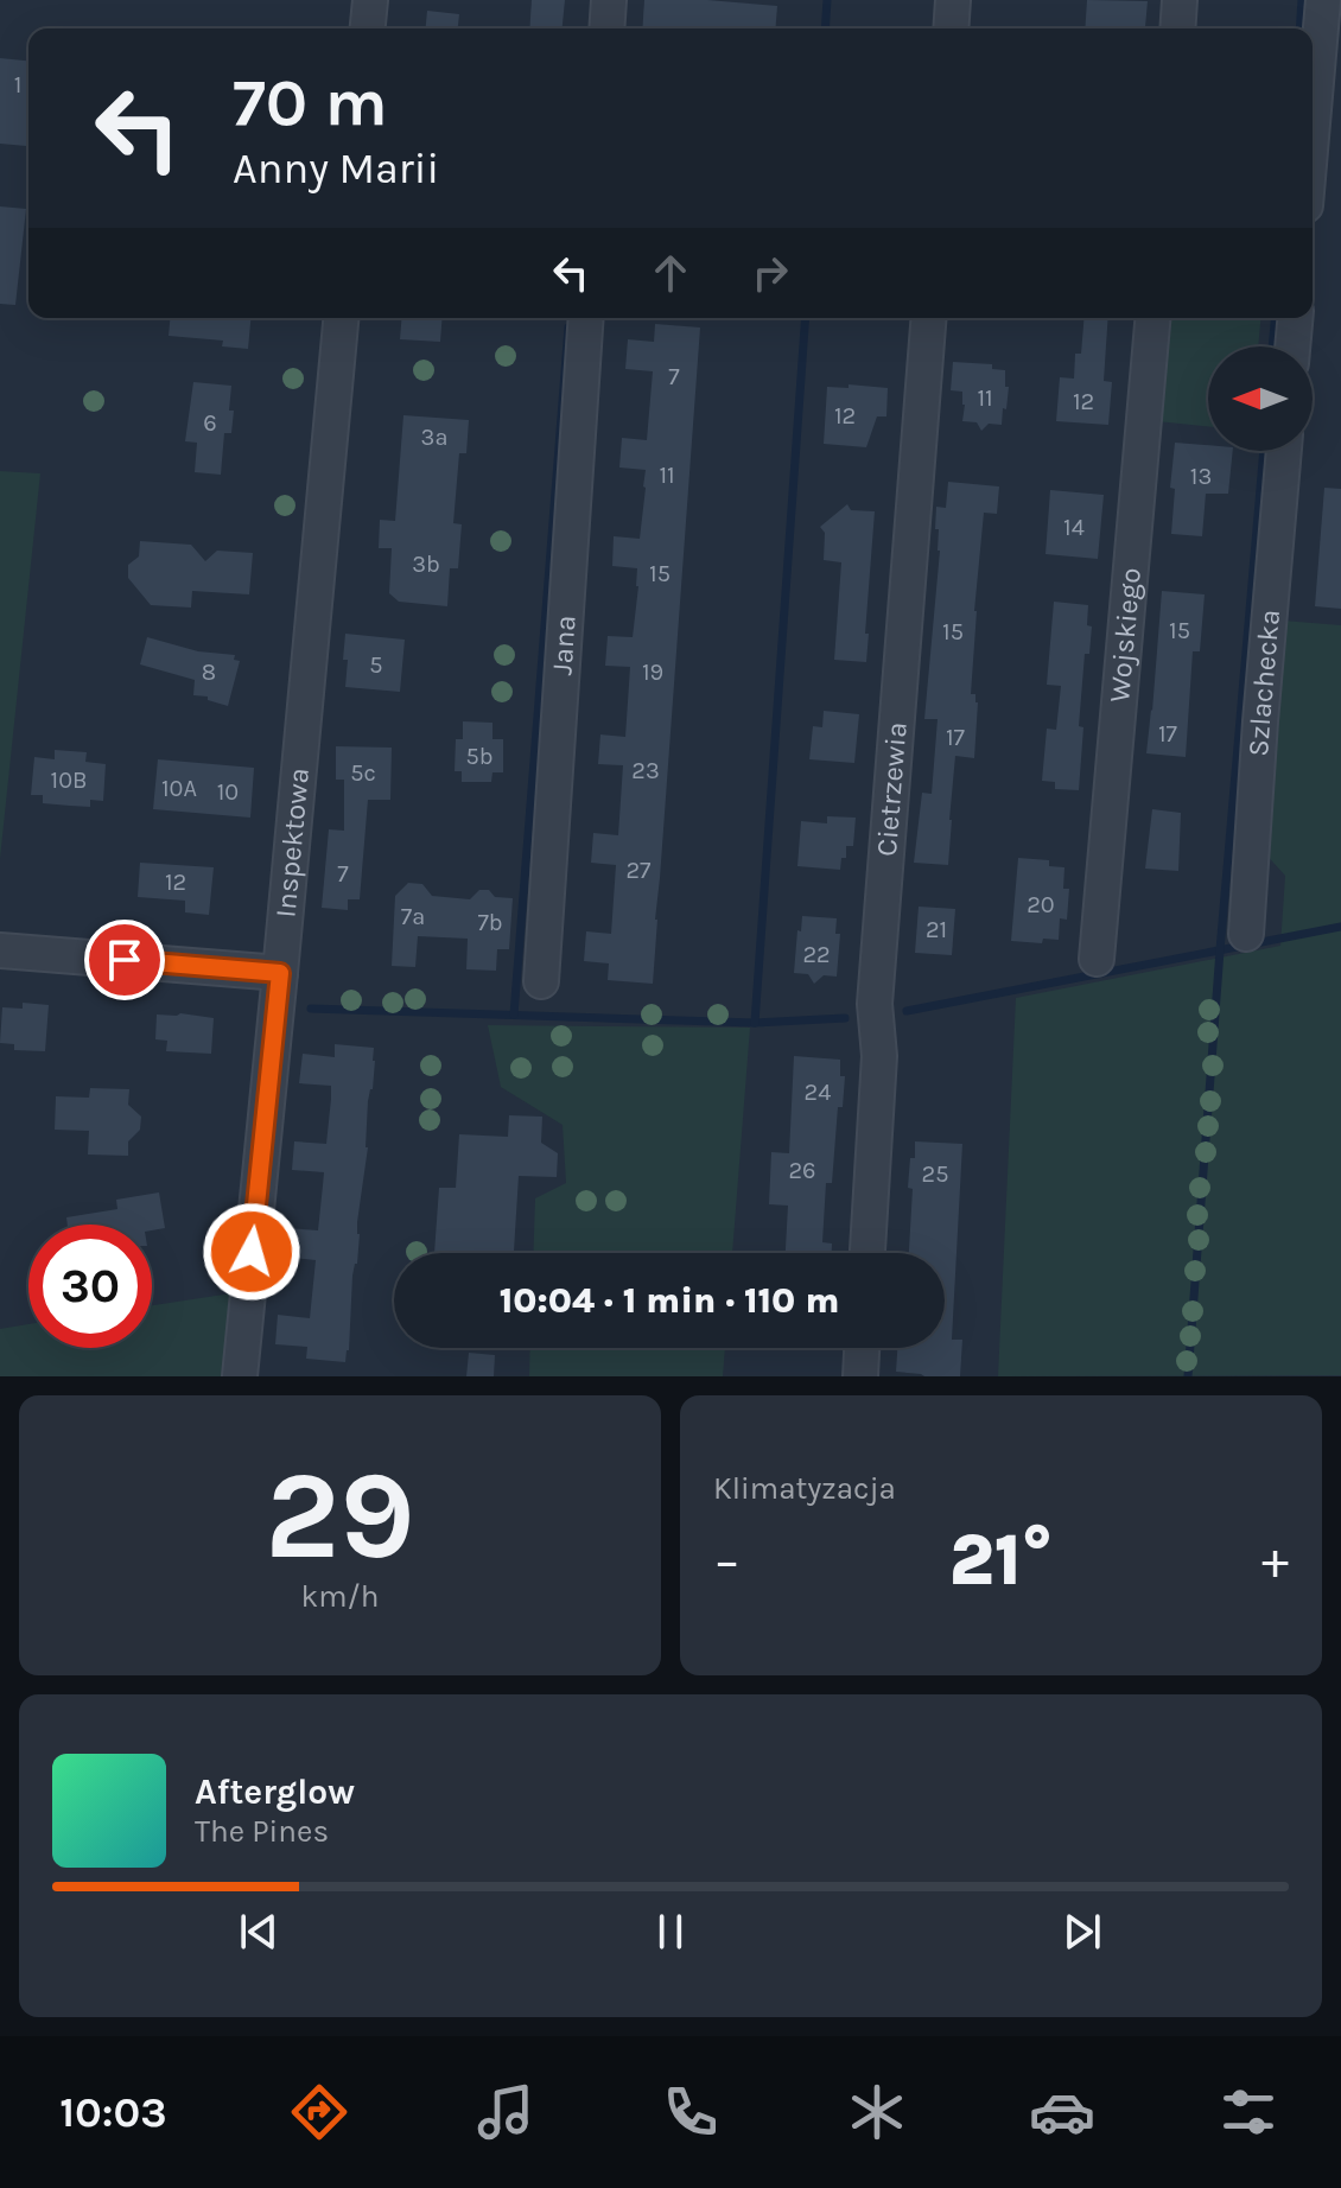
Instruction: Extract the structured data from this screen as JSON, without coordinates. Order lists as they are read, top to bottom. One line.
{"streets":{"street":["Wojskiego","Jana","Szlachecka","Cietrzewia","Inspektowa"]},"house_numbers":["1","7","11","12","12","6","3a","11","13","14","3b","15","15","15","5","8","19","17","17","5b","23","5c","10B","10A","10","27","7","12","20","7a","7b","21","22","24","26","25"],"north":"left","page":{"turn":["70 m","Anny Marii"],"limit":"30","trip":"10:04 · 1 min · 110 m","tile":[["29","km/h"],"Klimatyzacja"],"heat":["−","21°","+"],"song":["Afterglow","The Pines"],"tabs":"10:03"}}
